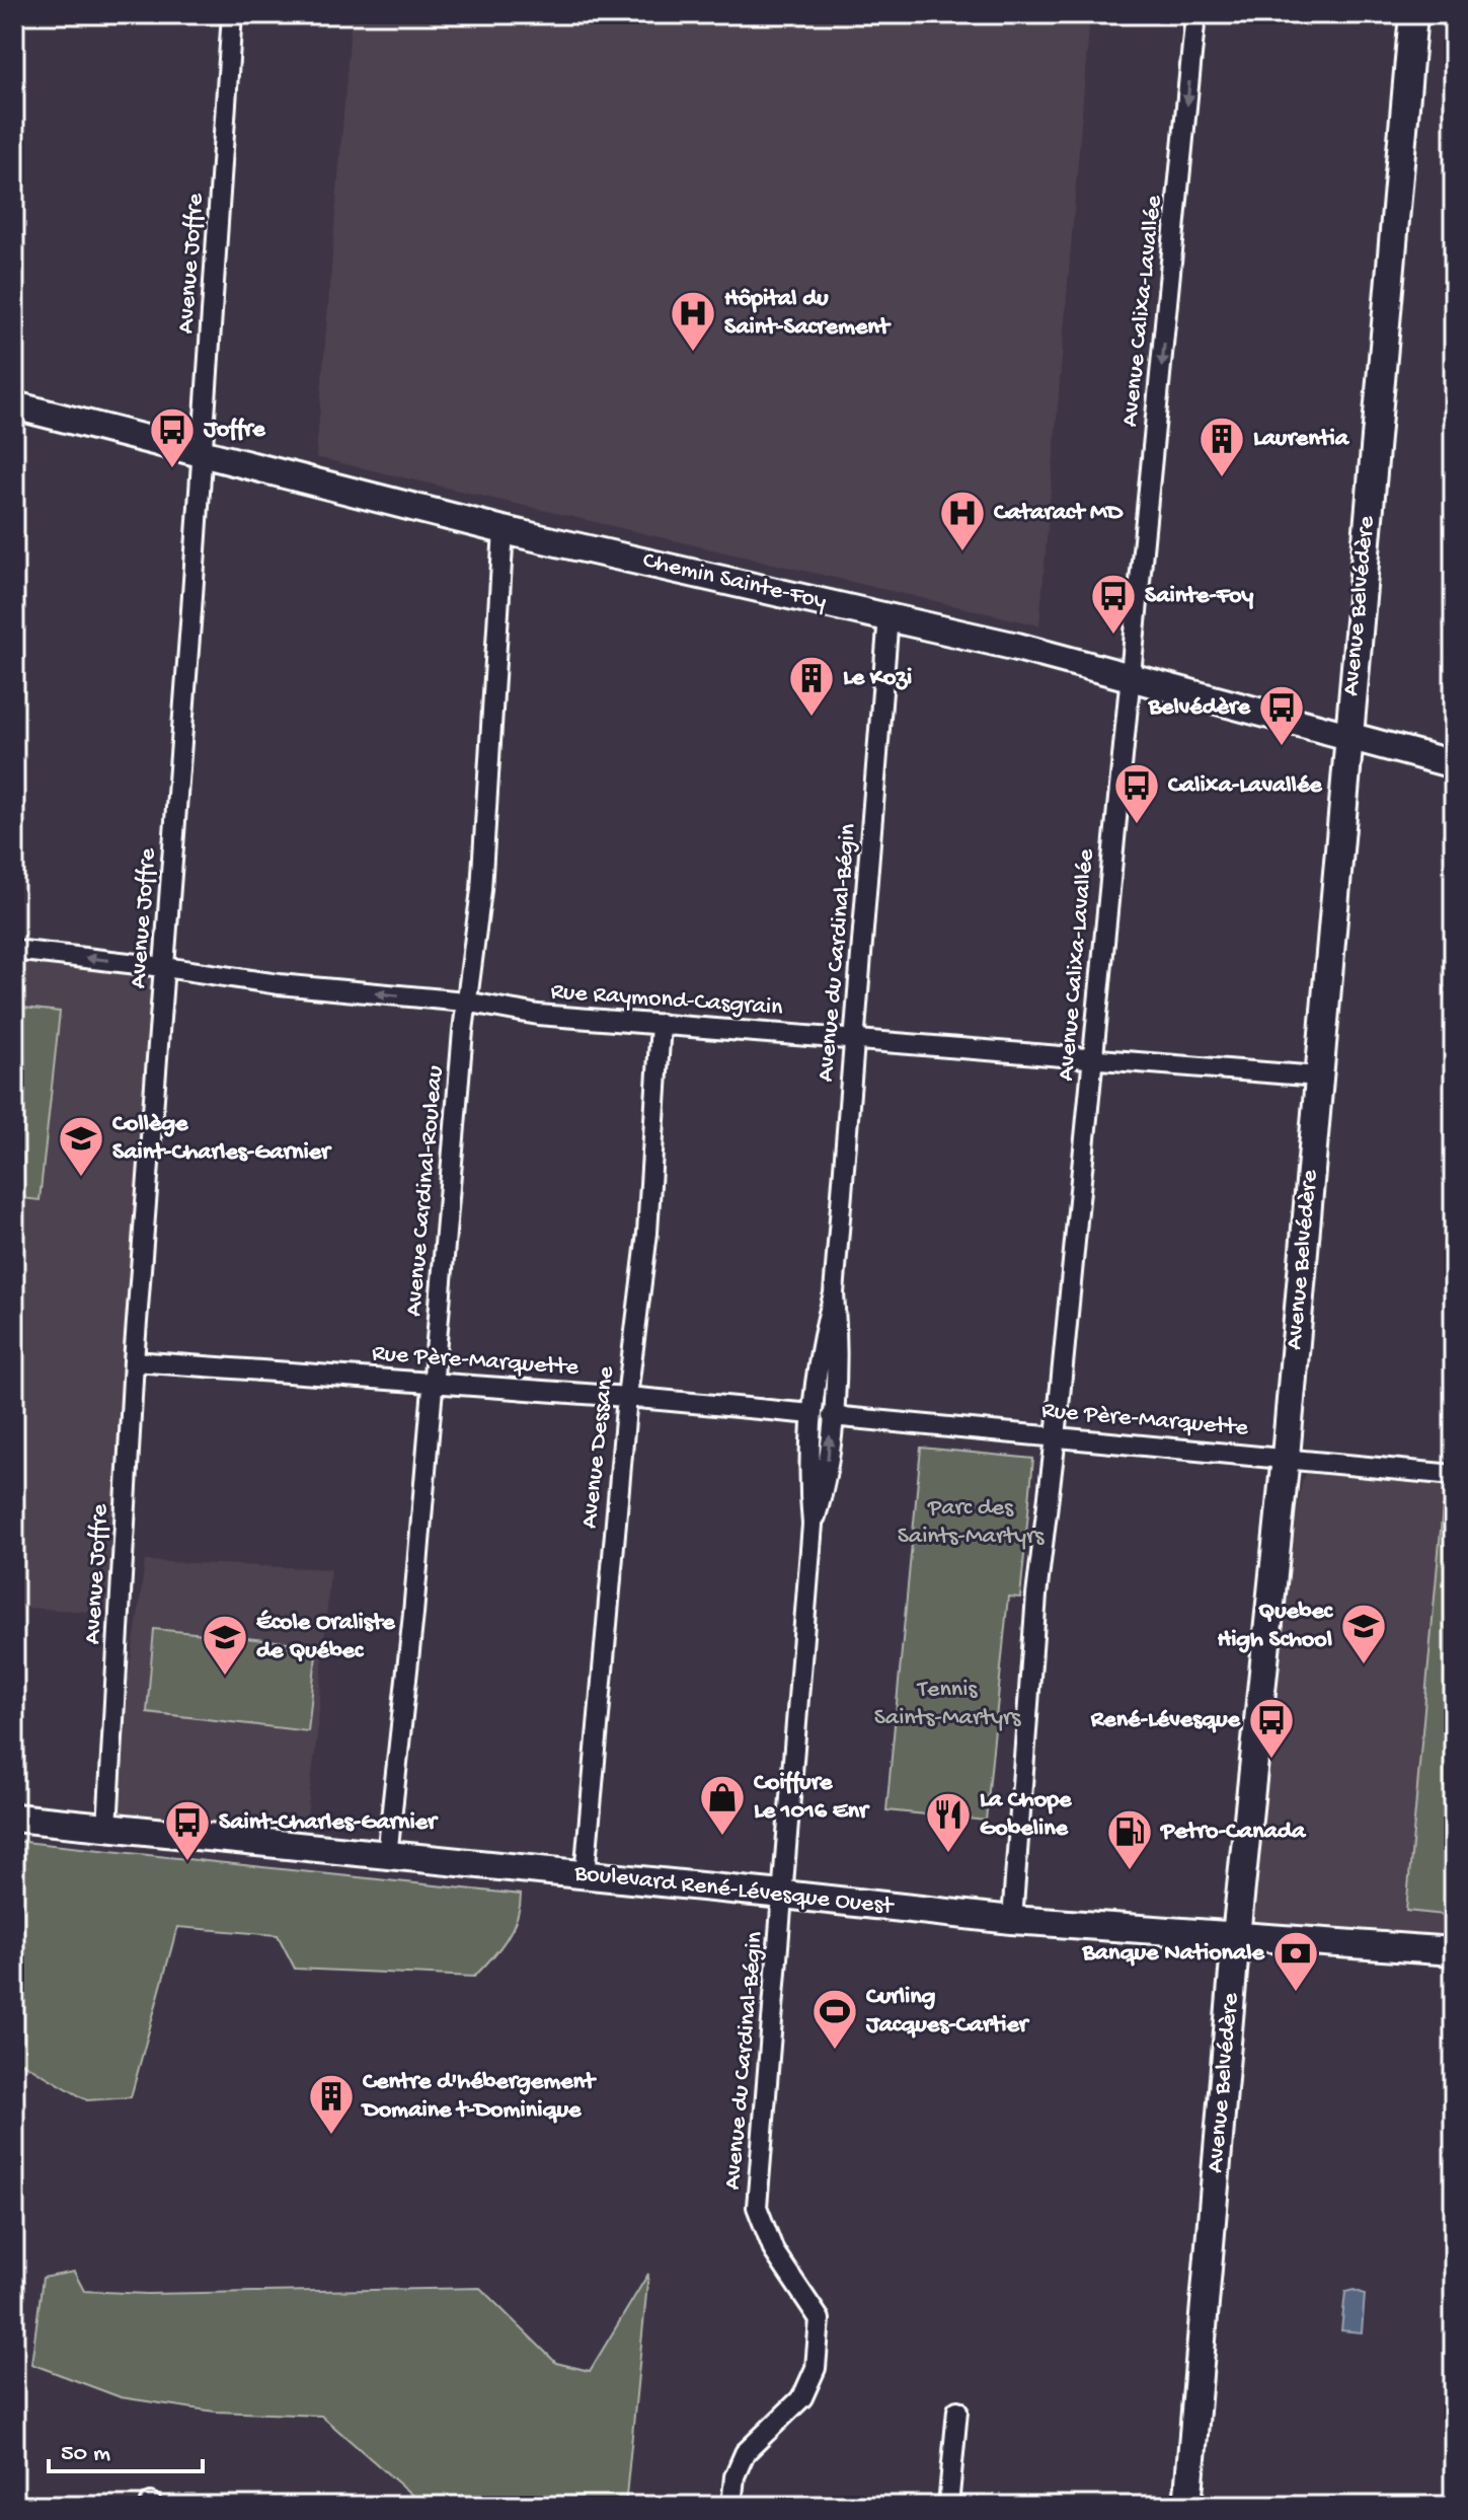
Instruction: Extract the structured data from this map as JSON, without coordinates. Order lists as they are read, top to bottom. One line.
{"streets":{"main road":["Chemin Sainte-Foy","Avenue Belvédère","Boulevard René-Lévesque Ouest"],"street":["Avenue Joffre","Avenue Calixa-Lavallée","Avenue du Cardinal-Bégin","Rue Raymond-Casgrain","Avenue Cardinal-Rouleau","Rue Père-Marquette","Avenue Dessane"]},"crossings":[["Avenue Joffre","Chemin Sainte-Foy"],["Avenue Joffre","Rue Raymond-Casgrain"],["Avenue Joffre","Rue Père-Marquette"],["Avenue Joffre","Boulevard René-Lévesque Ouest"],["Avenue Calixa-Lavallée","Chemin Sainte-Foy"],["Avenue Calixa-Lavallée","Rue Raymond-Casgrain"],["Avenue Calixa-Lavallée","Rue Père-Marquette"],["Avenue Calixa-Lavallée","Boulevard René-Lévesque Ouest"],["Chemin Sainte-Foy","Avenue Belvédère"],["Chemin Sainte-Foy","Avenue du Cardinal-Bégin"],["Chemin Sainte-Foy","Avenue Cardinal-Rouleau"],["Avenue Belvédère","Rue Raymond-Casgrain"],["Avenue Belvédère","Rue Père-Marquette"],["Avenue Belvédère","Boulevard René-Lévesque Ouest"],["Avenue du Cardinal-Bégin","Rue Raymond-Casgrain"],["Avenue du Cardinal-Bégin","Rue Père-Marquette"],["Avenue du Cardinal-Bégin","Boulevard René-Lévesque Ouest"],["Rue Raymond-Casgrain","Avenue Cardinal-Rouleau"],["Rue Raymond-Casgrain","Avenue Dessane"],["Avenue Cardinal-Rouleau","Rue Père-Marquette"],["Avenue Cardinal-Rouleau","Boulevard René-Lévesque Ouest"],["Rue Père-Marquette","Avenue Dessane"],["Avenue Dessane","Boulevard René-Lévesque Ouest"]],"parks":["Parc des Saints-Martyrs","Tennis Saints-Martyrs"],"places":{"hospital":["Hôpital du Saint-Sacrement","Cataract MD"],"bus stop":["Joffre","Sainte-Foy","Belvédère","Calixa-Lavallée","René-Lévesque","Saint-Charles-Garnier"],"building":["Laurentia","Le Kozi","Centre d'hébergement Domaine t-Dominique"],"school or university":["Collège Saint-Charles-Garnier","Quebec High School","École Oraliste de Québec"],"shop":["Coiffure Le 1016 Enr"],"restaurant":["La Chope Gobeline"],"fuel station":["Petro-Canada"],"bank":["Banque Nationale"],"sports":["Curling Jacques-Cartier"]},"scale_bar":"50 m"}
